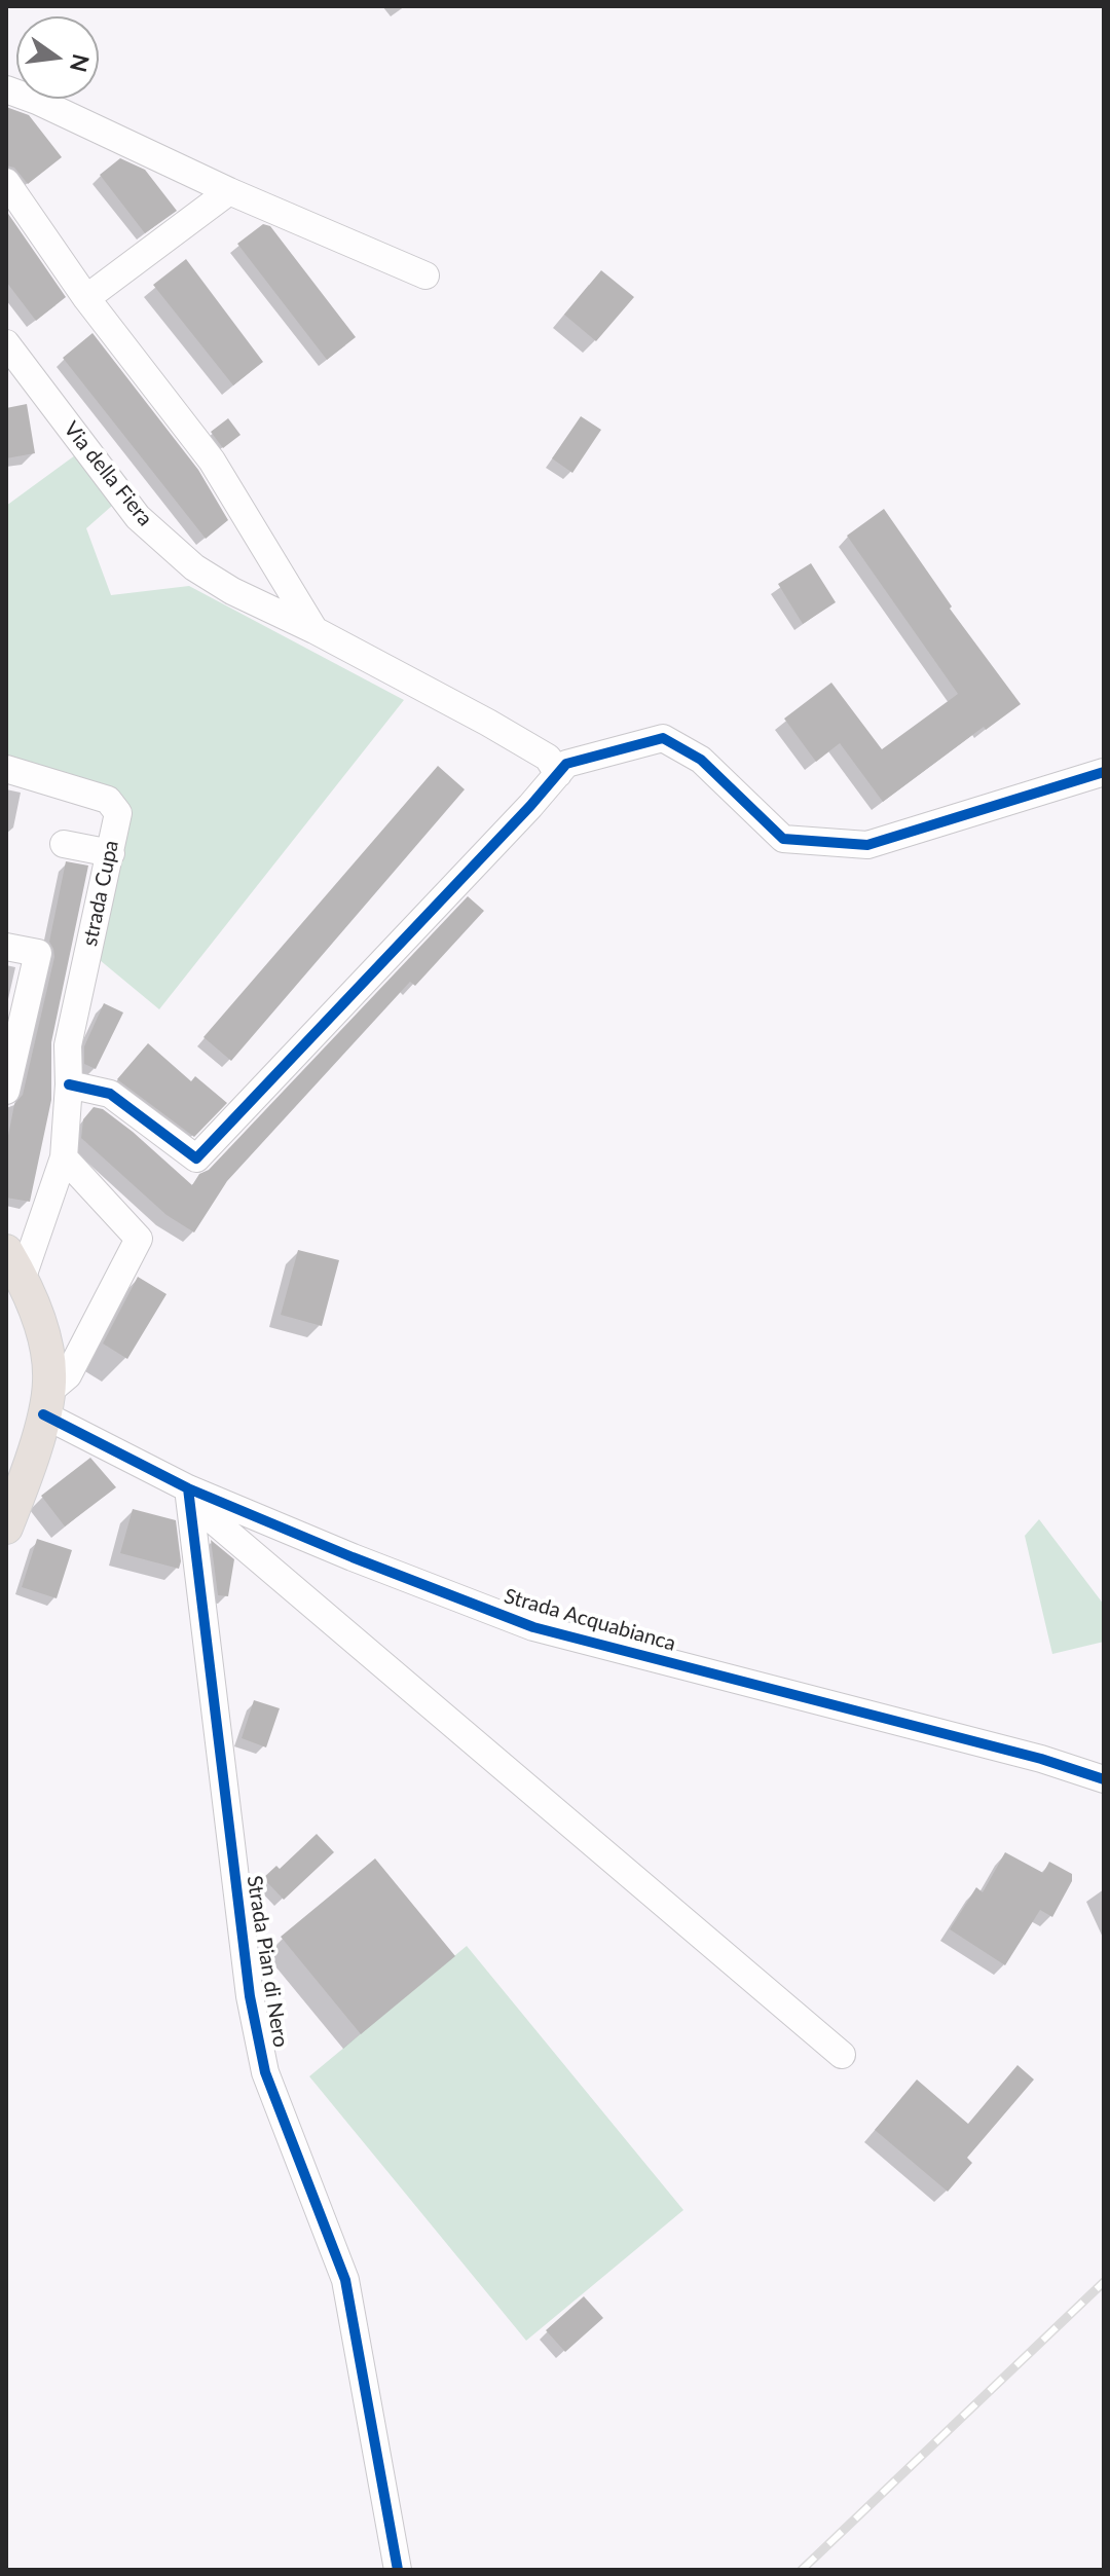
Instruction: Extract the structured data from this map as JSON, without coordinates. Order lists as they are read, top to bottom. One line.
{"streets":{"street":["Via della Fiera","strada Cupa","Strada Acquabianca","Strada Pian di Nero"]},"crossings":[["Strada Acquabianca","Strada Pian di Nero"]],"north":"right"}
